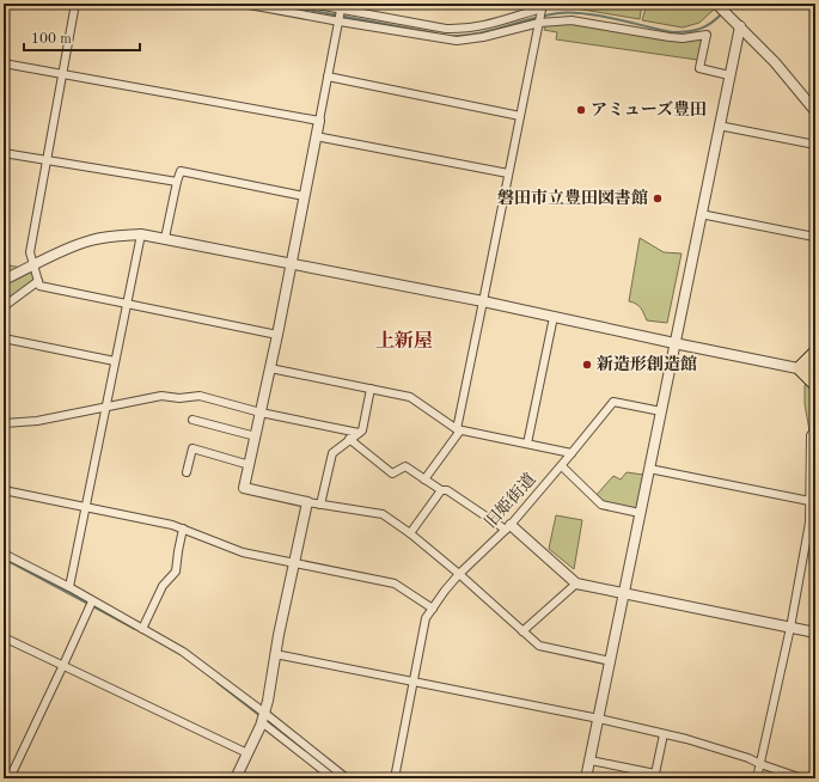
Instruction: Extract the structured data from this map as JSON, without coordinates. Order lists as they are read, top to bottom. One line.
{"streets":{"street":["旧姫街道"]},"districts":["上新屋"],"places":["アミューズ豊田","磐田市立豊田図書館","新造形創造館"],"scale_bar":"100 m"}
